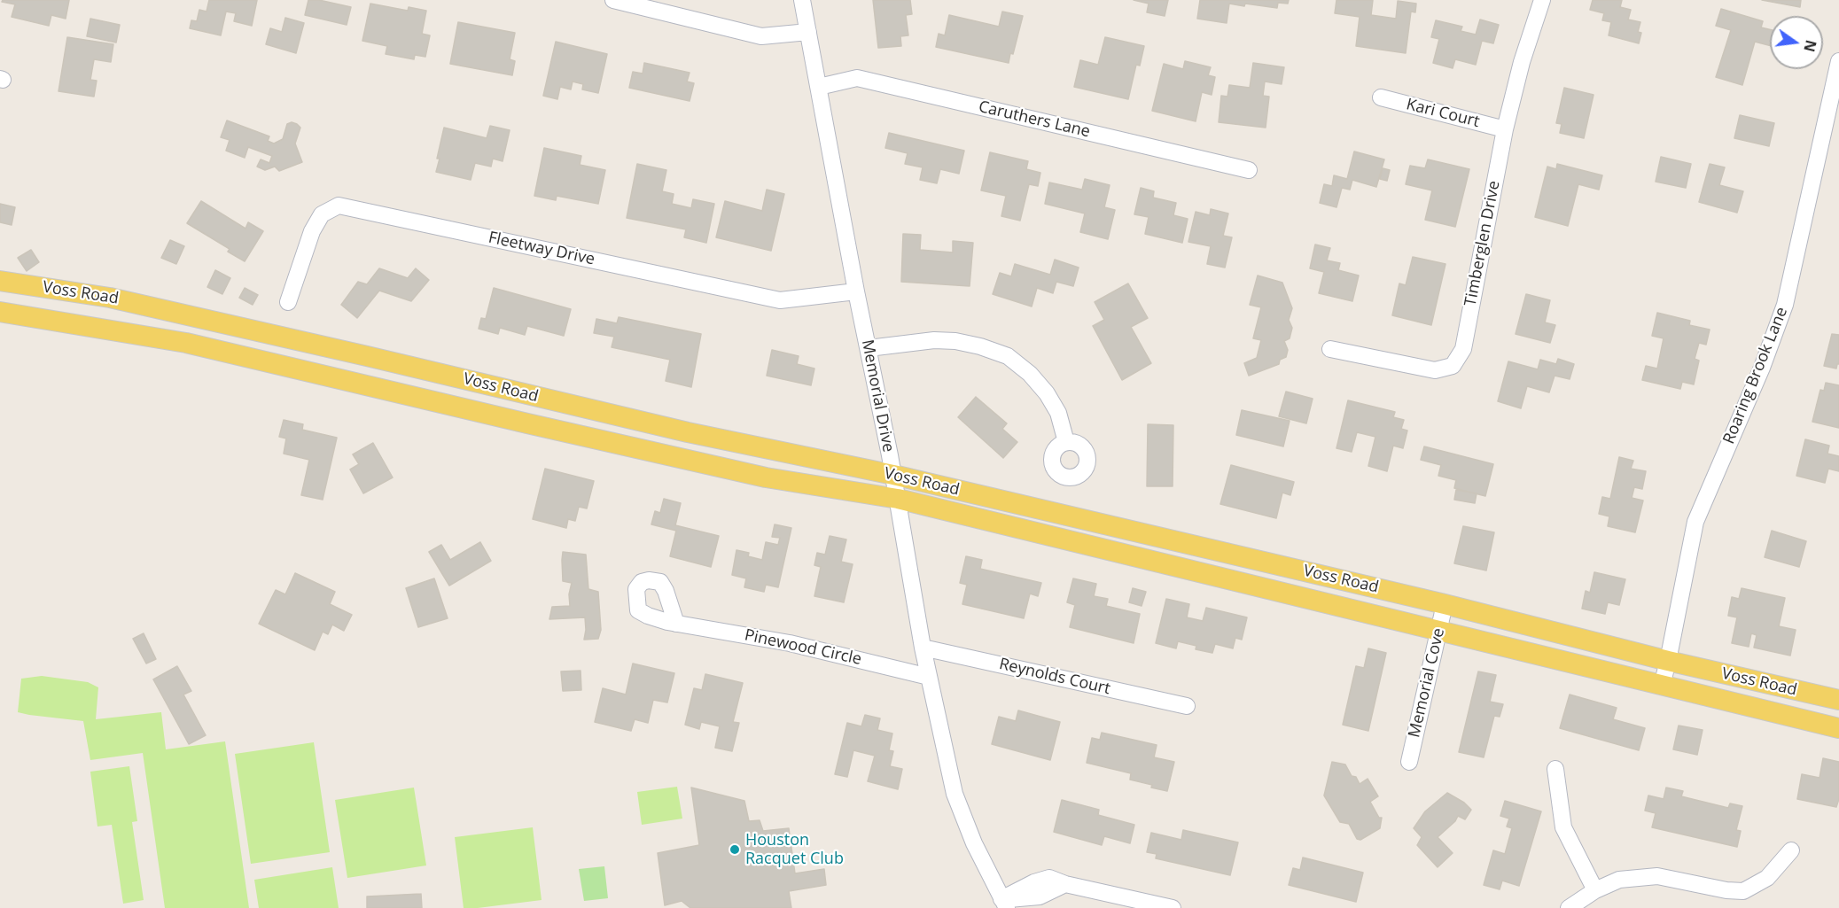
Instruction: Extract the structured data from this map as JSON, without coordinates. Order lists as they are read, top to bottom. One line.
{"streets":{"main road":["Voss Road"],"street":["Kari Court","Caruthers Lane","Timberglen Drive","Fleetway Drive","Roaring Brook Lane","Memorial Drive","Pinewood Circle","Reynolds Court","Memorial Cove"]},"crossings":[["Kari Court","Timberglen Drive"],["Caruthers Lane","Memorial Drive"],["Fleetway Drive","Memorial Drive"],["Voss Road","Roaring Brook Lane"],["Voss Road","Memorial Drive"],["Voss Road","Memorial Cove"],["Memorial Drive","Pinewood Circle"],["Memorial Drive","Reynolds Court"]],"places":["Houston Racquet Club"],"north":"right"}
